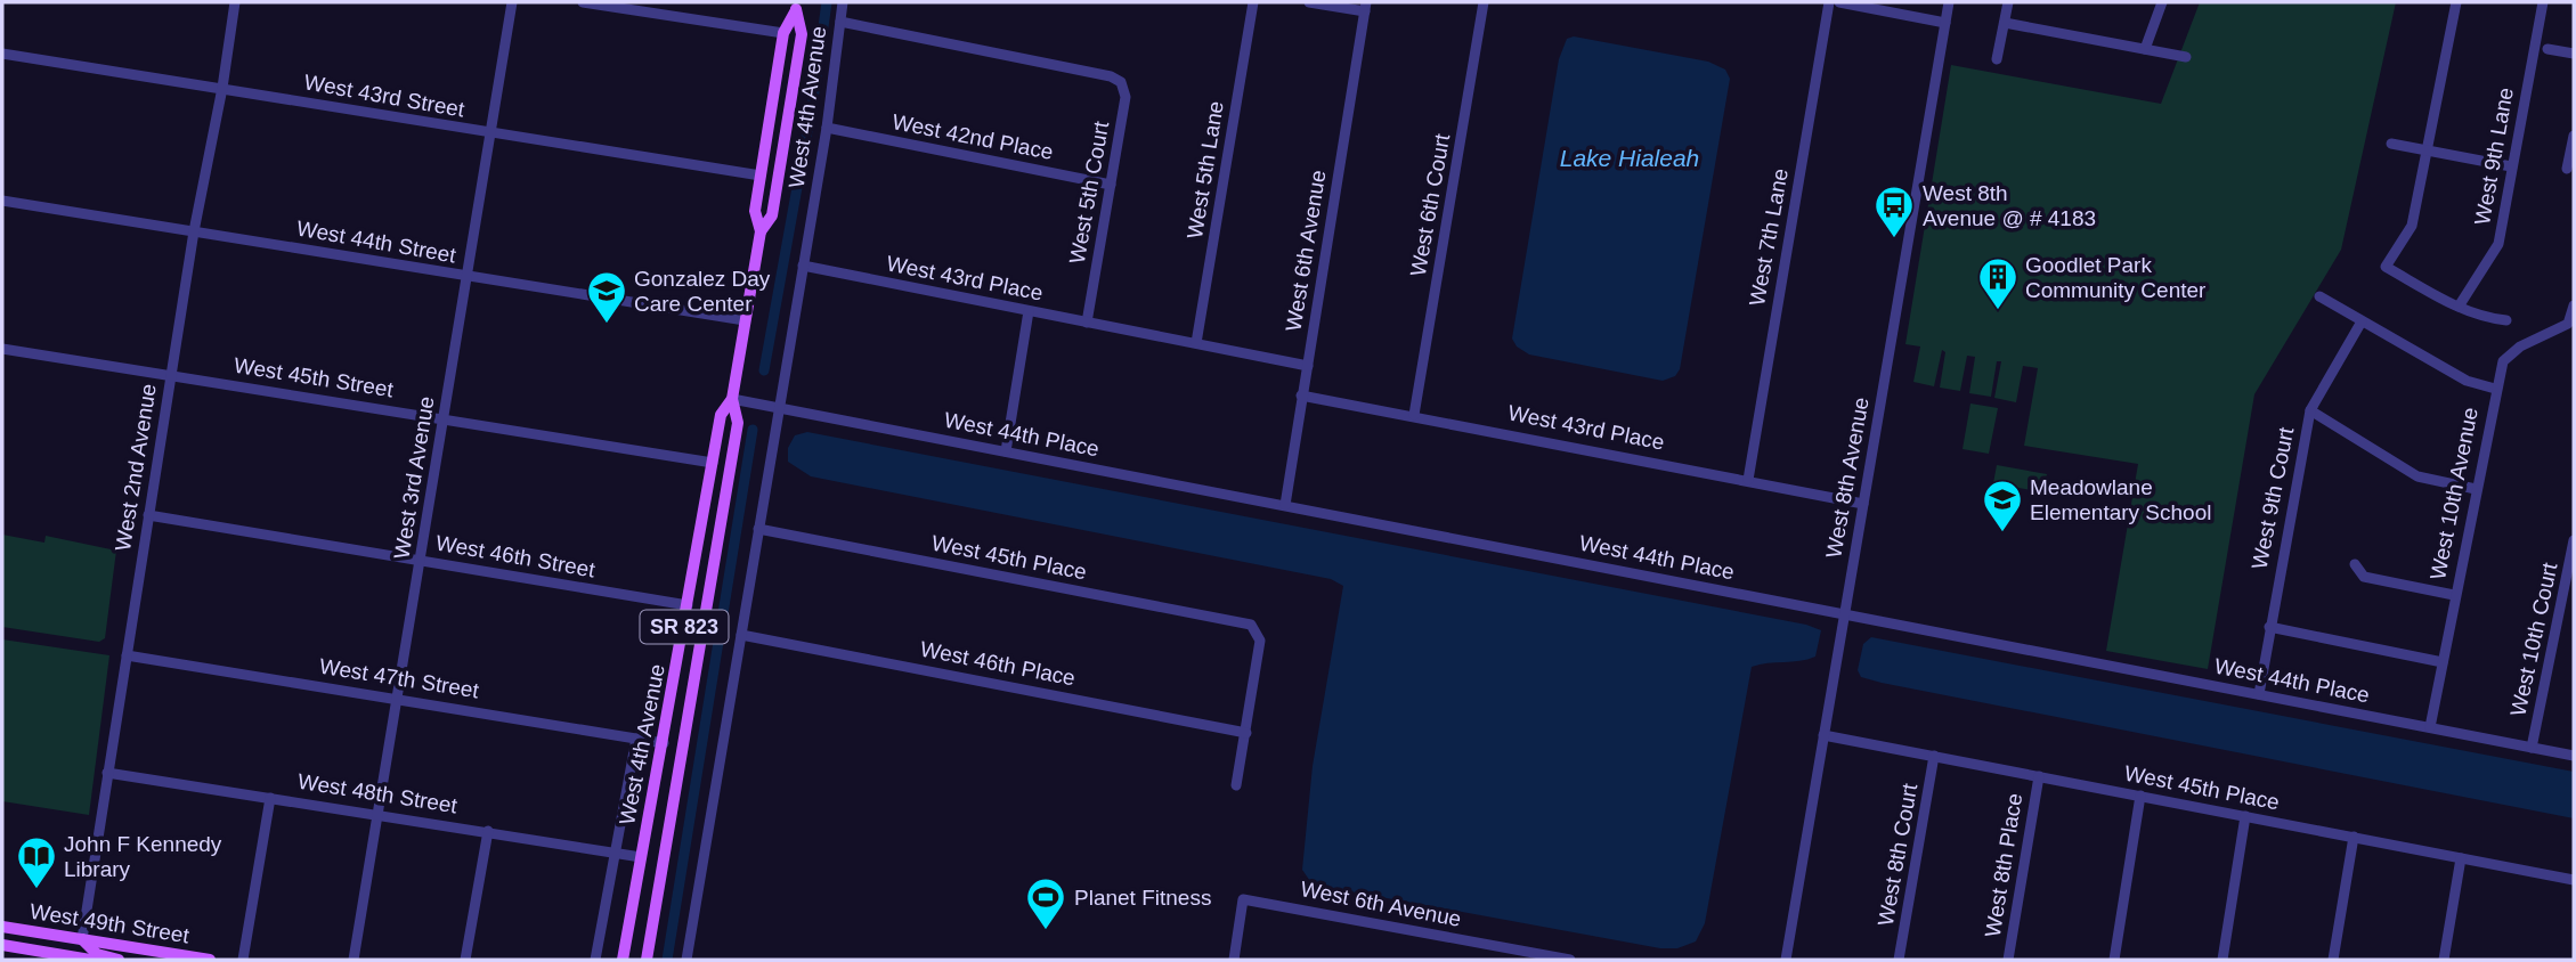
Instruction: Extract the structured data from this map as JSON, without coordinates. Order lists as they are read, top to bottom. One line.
{"streets":{"main road":["West 4th Avenue","SR 823","West 49th Street"],"street":["West 43rd Street","West 42nd Place","West 9th Lane","West 5th Lane","West 5th Court","West 6th Court","West 7th Lane","West 44th Street","West 6th Avenue","West 43rd Place","West 45th Street","West 44th Place","West 2nd Avenue","West 3rd Avenue","West 8th Avenue","West 10th Avenue","West 9th Court","West 46th Street","West 45th Place","West 10th Court","West 46th Place","West 47th Street","West 48th Street","West 8th Court","West 8th Place"]},"crossings":[["West 43rd Street","West 4th Avenue"],["West 43rd Street","West 2nd Avenue"],["West 43rd Street","West 3rd Avenue"],["West 4th Avenue","West 42nd Place"],["West 4th Avenue","West 5th Court"],["West 4th Avenue","West 44th Street"],["West 4th Avenue","West 43rd Place"],["West 4th Avenue","West 45th Street"],["West 4th Avenue","West 44th Place"],["West 4th Avenue","West 46th Street"],["West 4th Avenue","West 45th Place"],["West 4th Avenue","West 46th Place"],["West 4th Avenue","West 47th Street"],["West 4th Avenue","West 48th Street"],["West 42nd Place","West 5th Court"],["West 5th Lane","West 43rd Place"],["West 5th Court","West 43rd Place"],["West 6th Court","West 43rd Place"],["West 7th Lane","West 43rd Place"],["West 44th Street","West 2nd Avenue"],["West 44th Street","West 3rd Avenue"],["West 6th Avenue","West 43rd Place"],["West 6th Avenue","West 44th Place"],["West 43rd Place","West 8th Avenue"],["West 45th Street","West 2nd Avenue"],["West 45th Street","West 3rd Avenue"],["West 44th Place","West 8th Avenue"],["West 44th Place","West 10th Avenue"],["West 44th Place","West 9th Court"],["West 44th Place","West 10th Court"],["West 2nd Avenue","West 46th Street"],["West 2nd Avenue","West 47th Street"],["West 2nd Avenue","West 48th Street"],["West 2nd Avenue","West 49th Street"],["West 3rd Avenue","West 46th Street"],["West 3rd Avenue","West 47th Street"],["West 3rd Avenue","West 48th Street"],["West 8th Avenue","West 45th Place"],["West 45th Place","West 46th Place"],["West 45th Place","West 8th Court"],["West 45th Place","West 8th Place"]],"water":["Lake Hialeah"],"places":{"bus stop":["West 8th Avenue @ # 4183"],"building":["Goodlet Park Community Center"],"school or university":["Gonzalez Day Care Center","Meadowlane Elementary School"],"library":["John F Kennedy Library"],"sports":["Planet Fitness"]}}
